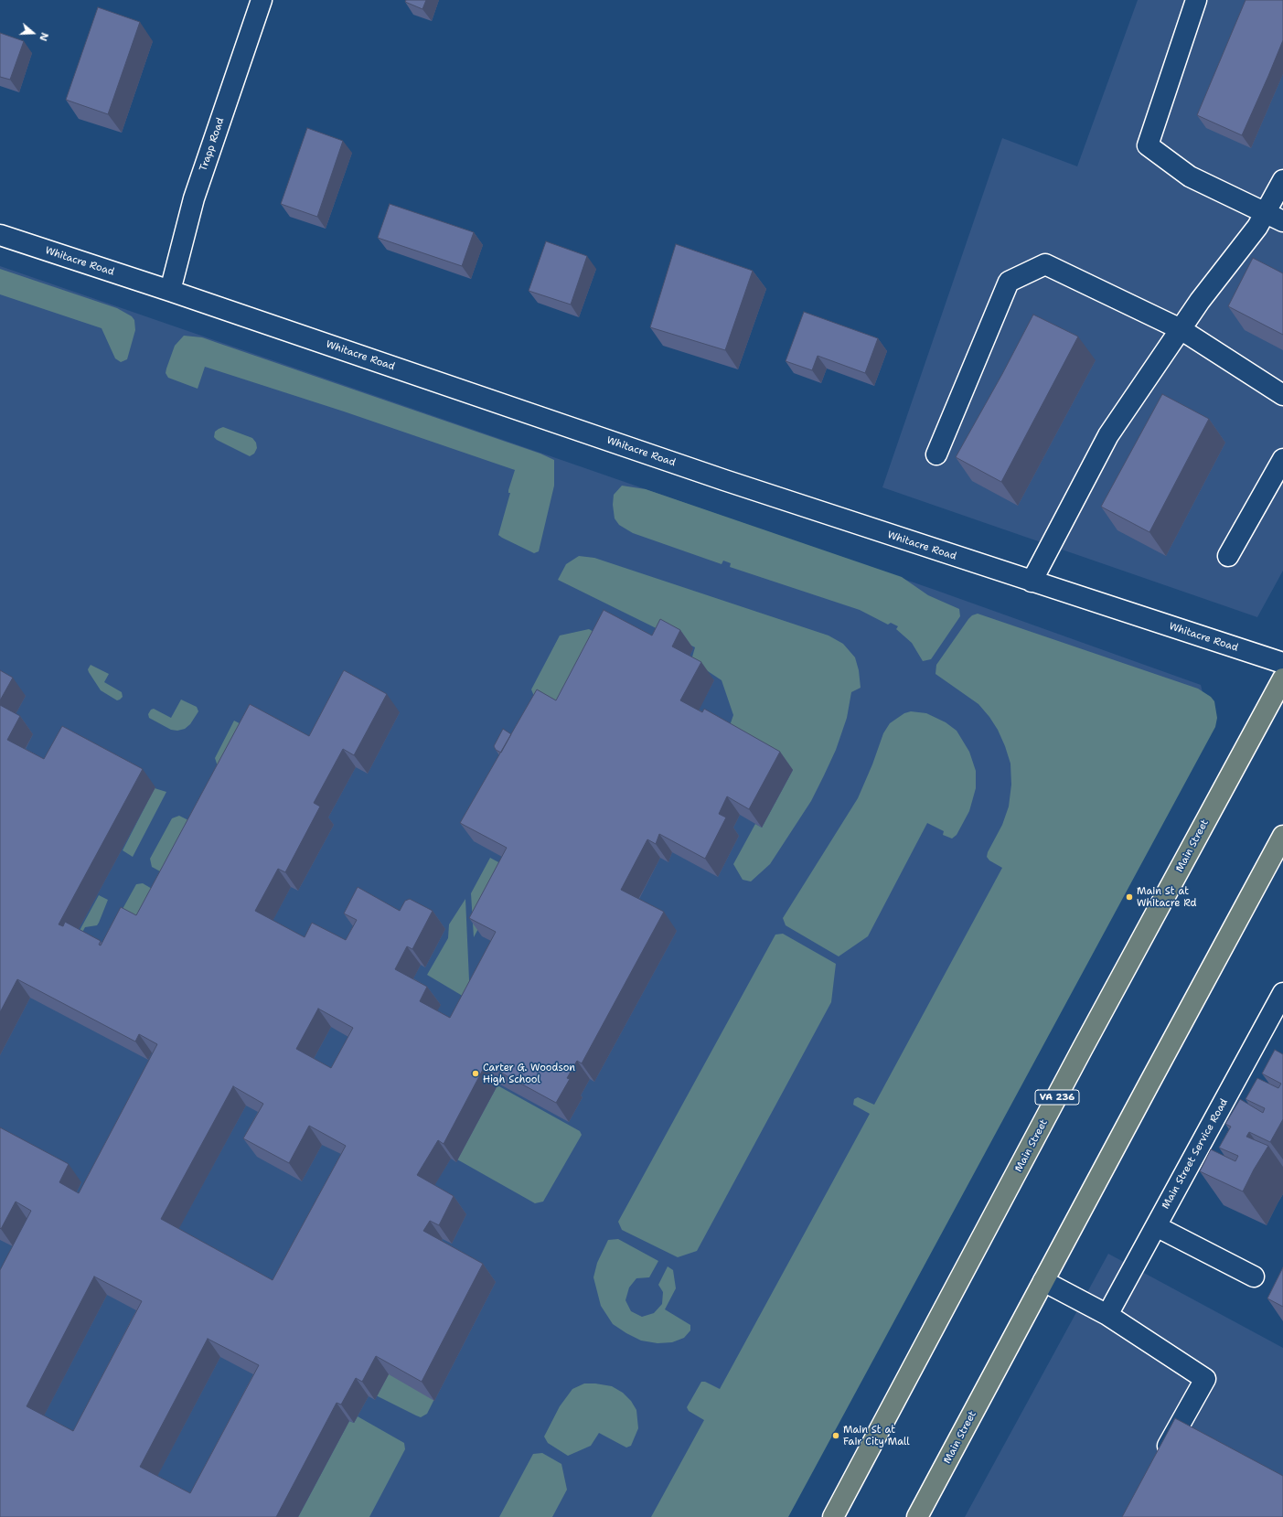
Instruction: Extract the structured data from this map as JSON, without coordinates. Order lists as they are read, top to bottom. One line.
{"streets":{"main road":["Main Street","VA 236"],"street":["Trapp Road","Whitacre Road","Main Street Service Road"]},"crossings":[["Trapp Road","Whitacre Road"]],"places":["Main St at Whitacre Rd","Carter G. Woodson High School","Main St at Fair City Mall"],"north":"right"}
